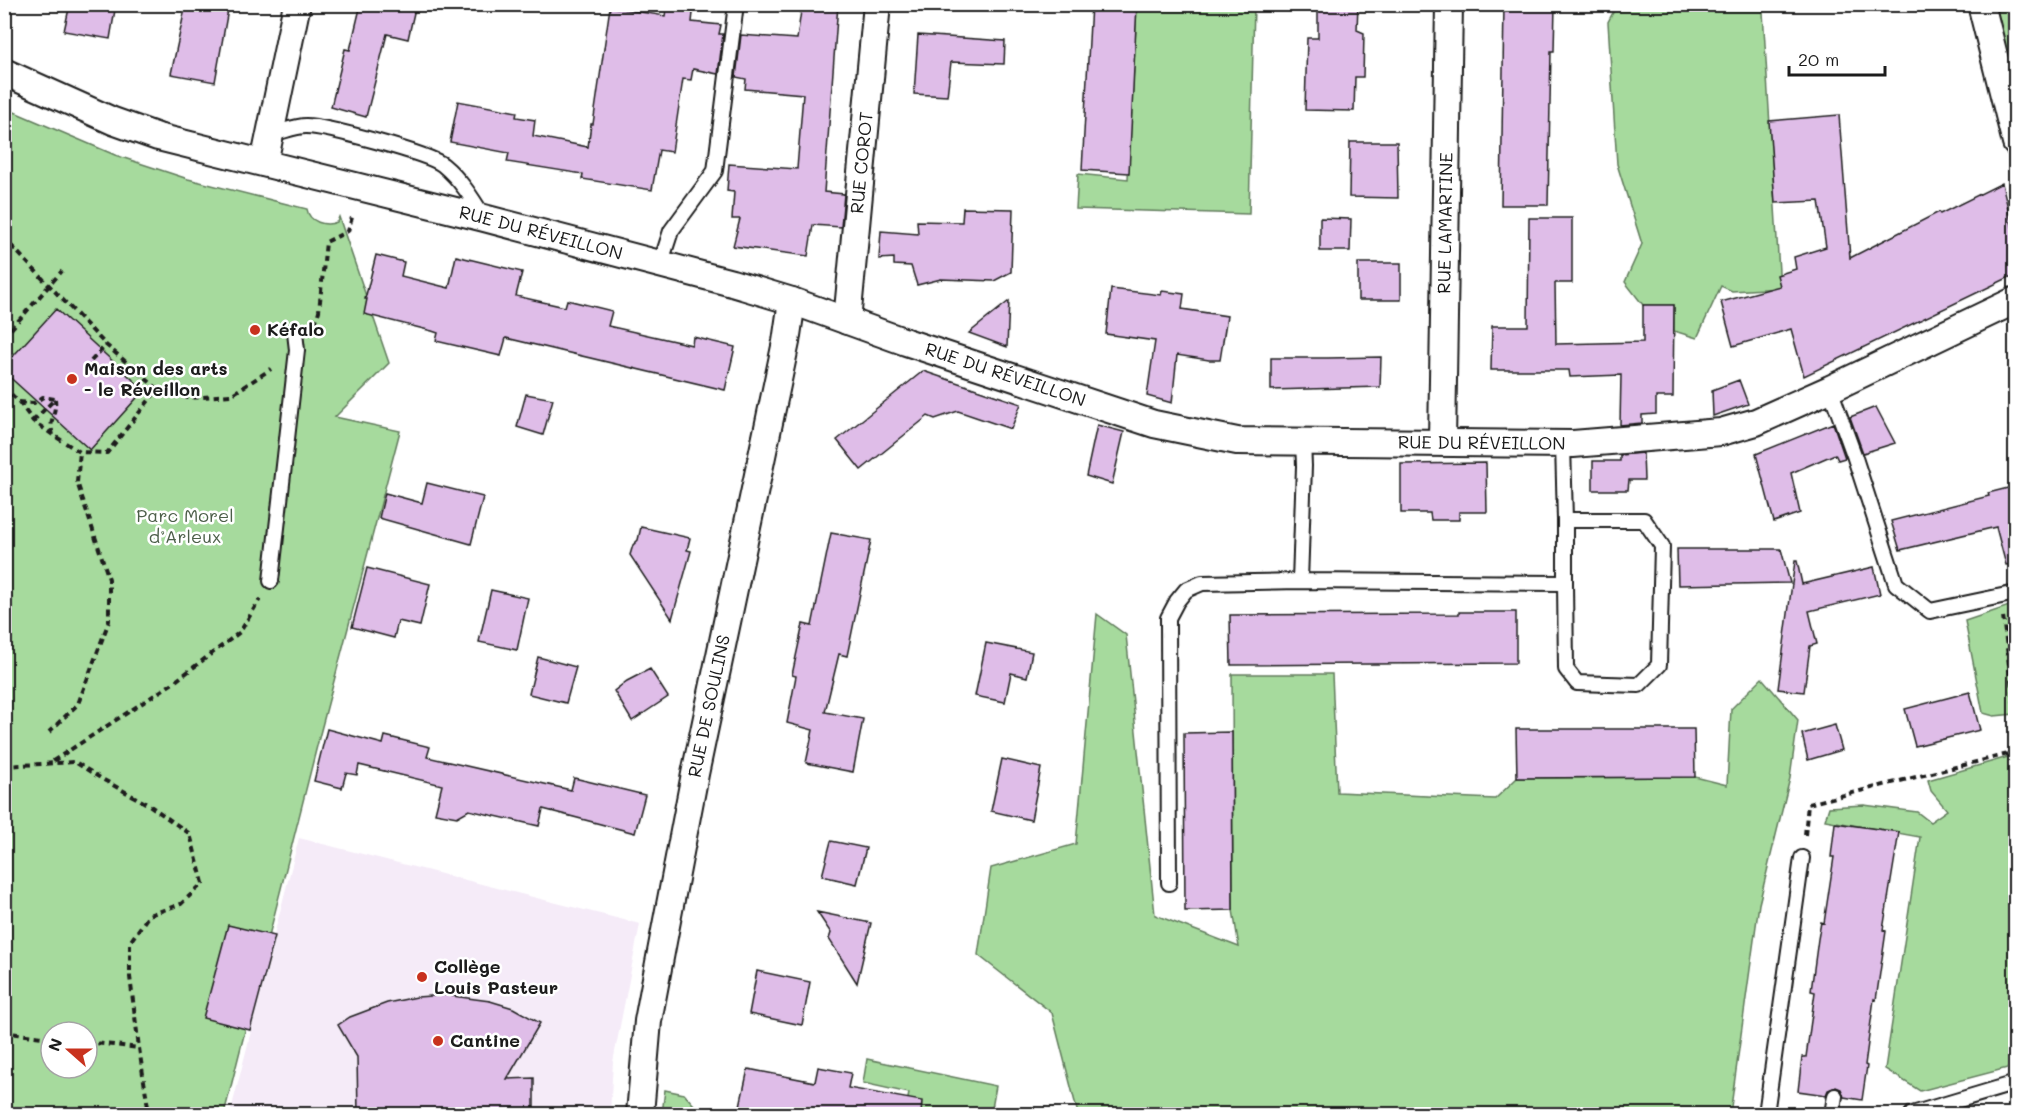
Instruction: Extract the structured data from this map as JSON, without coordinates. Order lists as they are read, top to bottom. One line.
{"streets":{"street":["RUE COROT","RUE LAMARTINE","RUE DU RÉVEILLON","RUE DE SOULINS"]},"crossings":[["RUE COROT","RUE DU RÉVEILLON"],["RUE LAMARTINE","RUE DU RÉVEILLON"],["RUE DU RÉVEILLON","RUE DE SOULINS"]],"parks":["Parc Morel d’Arleux"],"places":["Kéfalo","Maison des arts - le Réveillon","Collège Louis Pasteur","Cantine"],"scale_bar":"20 m","north":"left"}
